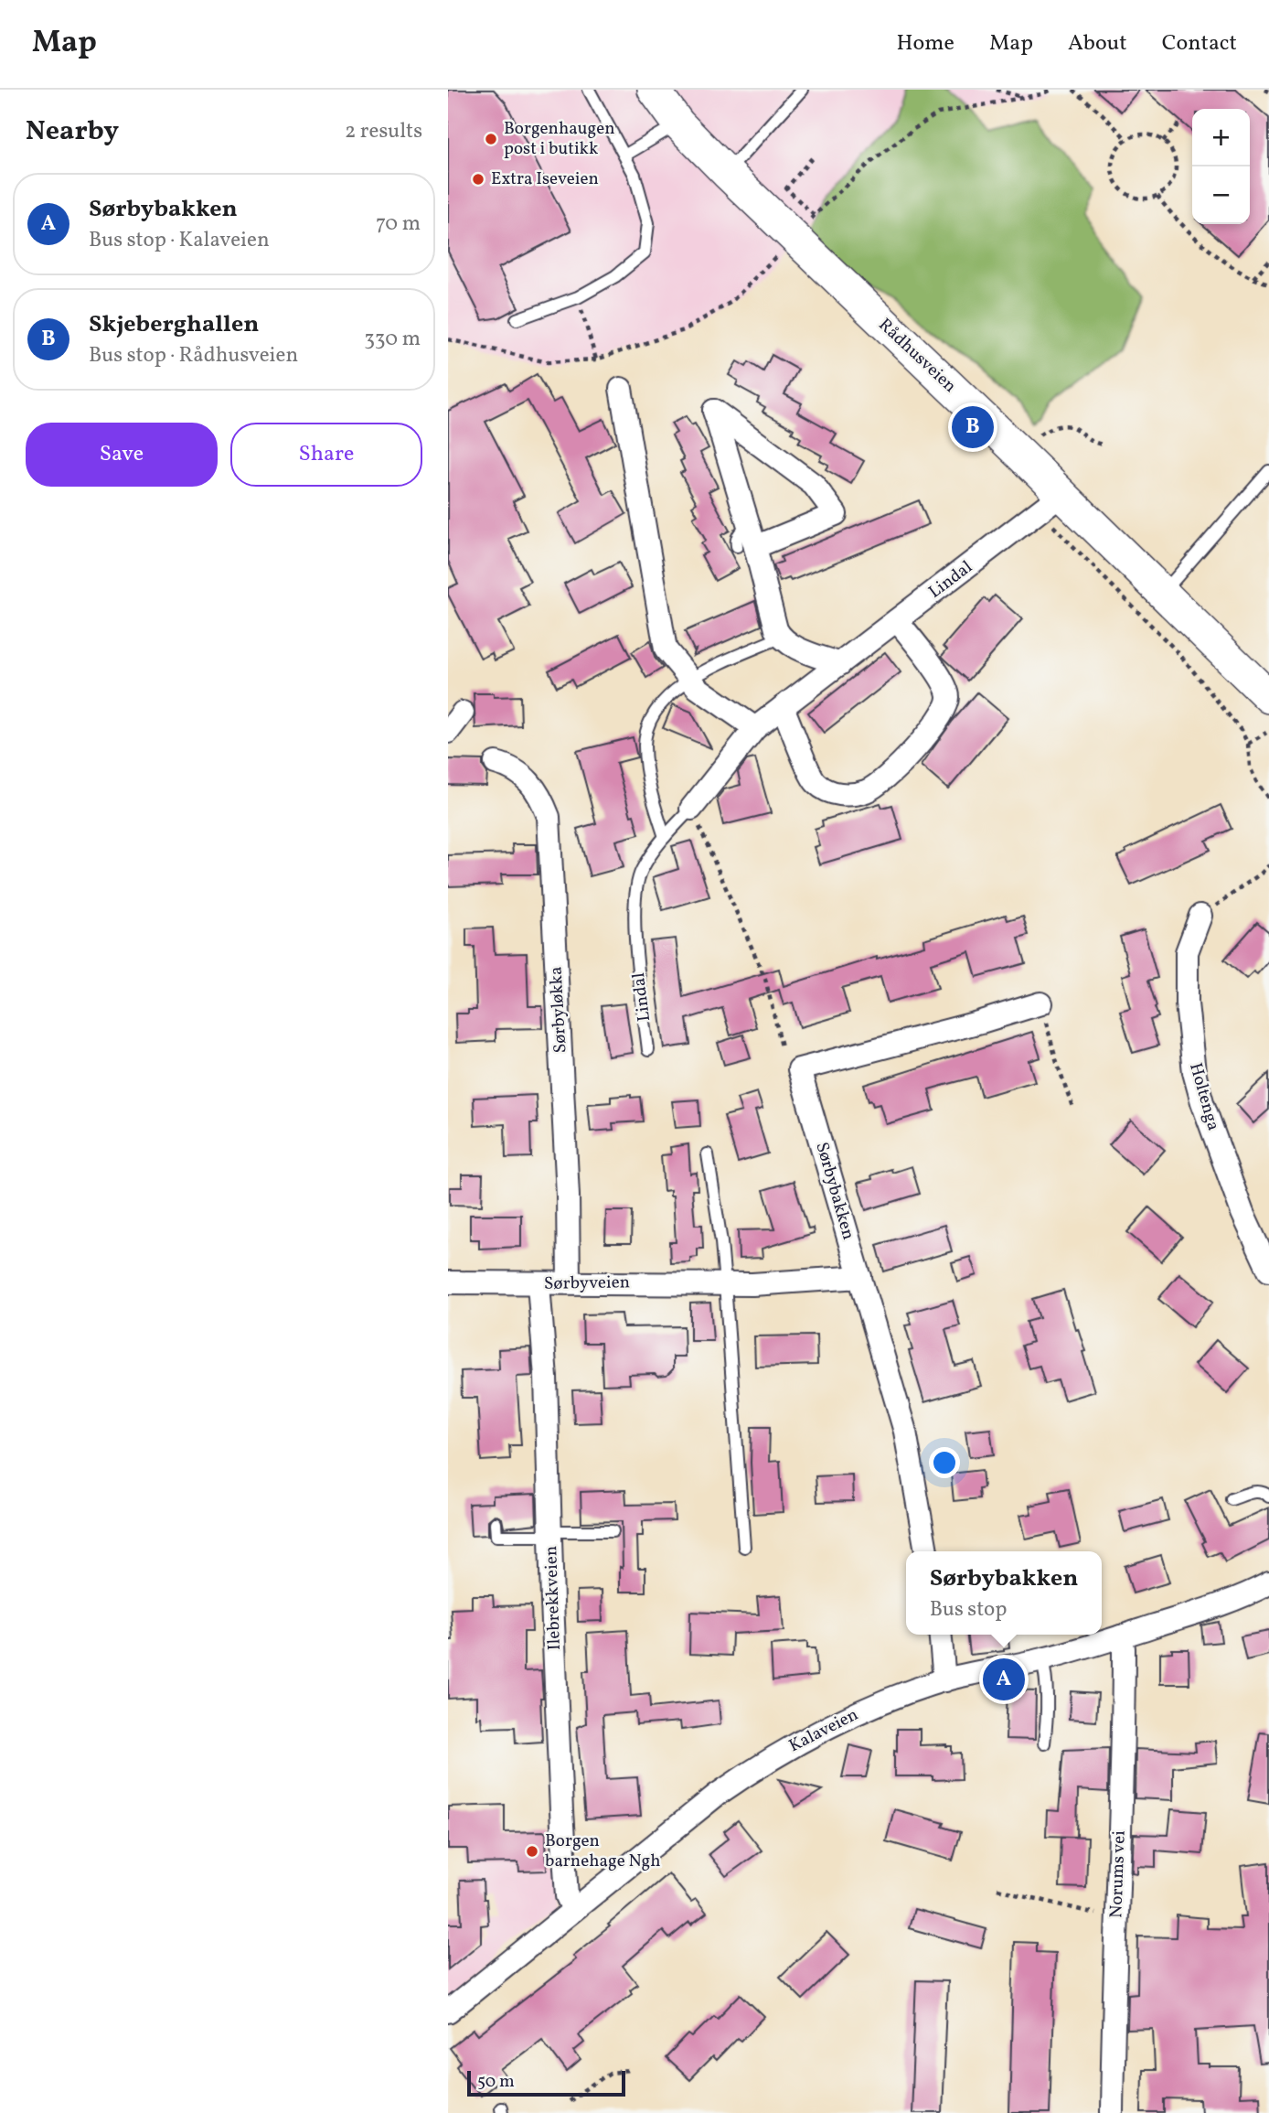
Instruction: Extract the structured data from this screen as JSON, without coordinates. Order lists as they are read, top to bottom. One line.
{"streets":{"street":["Rådhusveien","Lindal","Sørbyløkka","Holtenga","Sørbybakken","Sørbyveien","Ilebrekkveien","Kalaveien","Norums vei"]},"crossings":[["Rådhusveien","Lindal"],["Sørbyløkka","Sørbyveien"],["Sørbybakken","Sørbyveien"],["Sørbyveien","Ilebrekkveien"],["Ilebrekkveien","Kalaveien"],["Kalaveien","Norums vei"]],"places":["Borgenhaugen post i butikk","Extra Iseveien","Borgen barnehage Ngh"],"scale_bar":"50 m","page":{"header":"Map","nav":["Home","Map","About","Contact"],"heading":["Nearby","2 results"],"map_buttons":["+","−"],"list":[{"mark":"A","name":"Sørbybakken","note":"Bus stop · Kalaveien","value":"70 m"},{"mark":"B","name":"Skjeberghallen","note":"Bus stop · Rådhusveien","value":"330 m"}],"pins":["B","A"],"buttons":["Save","Share"],"popup":["Sørbybakken","Bus stop"],"scale":"50 m"}}
